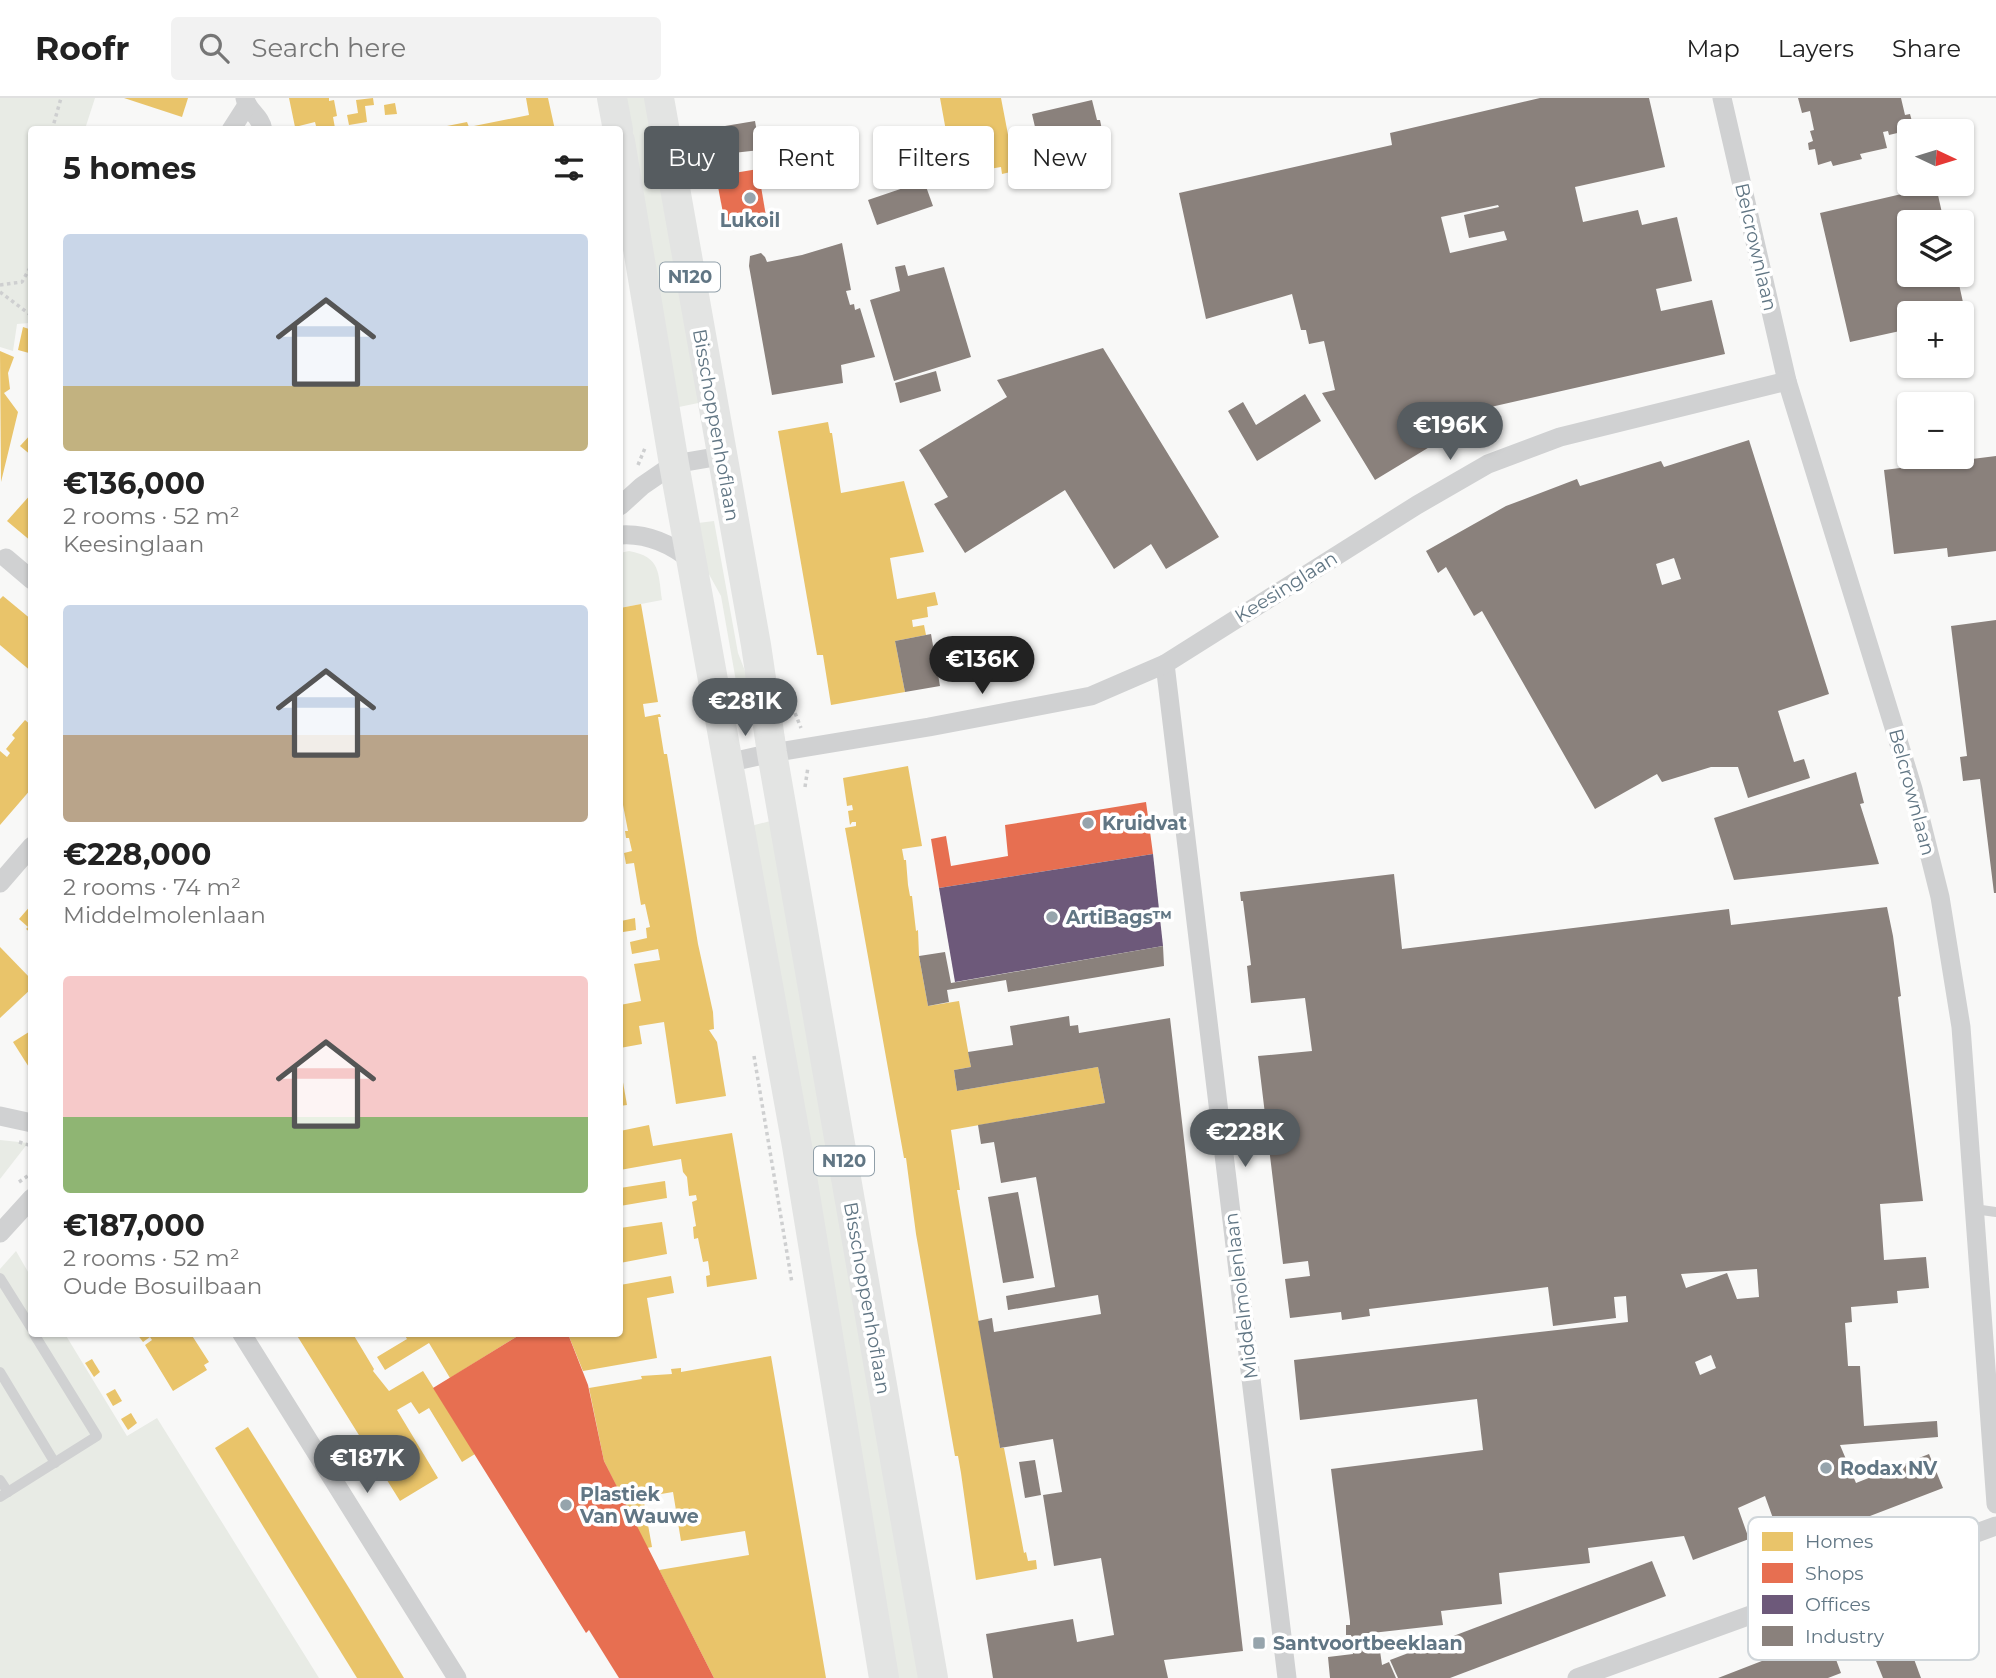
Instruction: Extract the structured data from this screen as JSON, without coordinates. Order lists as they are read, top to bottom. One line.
{"streets":{"main road":["N120","Bisschoppenhoflaan"],"street":["Belcrownlaan","Keesinglaan","Middelmolenlaan"]},"crossings":[["Belcrownlaan","Keesinglaan"],["Bisschoppenhoflaan","Keesinglaan"],["Keesinglaan","Middelmolenlaan"]],"places":{"other":["Lukoil","Kruidvat","ArtiBags™","Rodax NV","Plastiek Van Wauwe"],"transit":["Santvoortbeeklaan"]},"legend":["Homes","Shops","Offices","Industry"],"north":"right","page":{"header":"Roofr","search":"Search here","nav":["Map","Layers","Share"],"map_buttons":["+","−"],"chip":["Buy","Rent","Filters","New"],"heading":"5 homes","list":[{"name":"€136,000","note":"2 rooms · 52 m² · Keesinglaan"},{"name":"€228,000","note":"2 rooms · 74 m² · Middelmolenlaan"},{"name":"€187,000","note":"2 rooms · 52 m² · Oude Bosuilbaan"}],"price":["€196K","€136K","€281K","€228K","€187K"]}}
